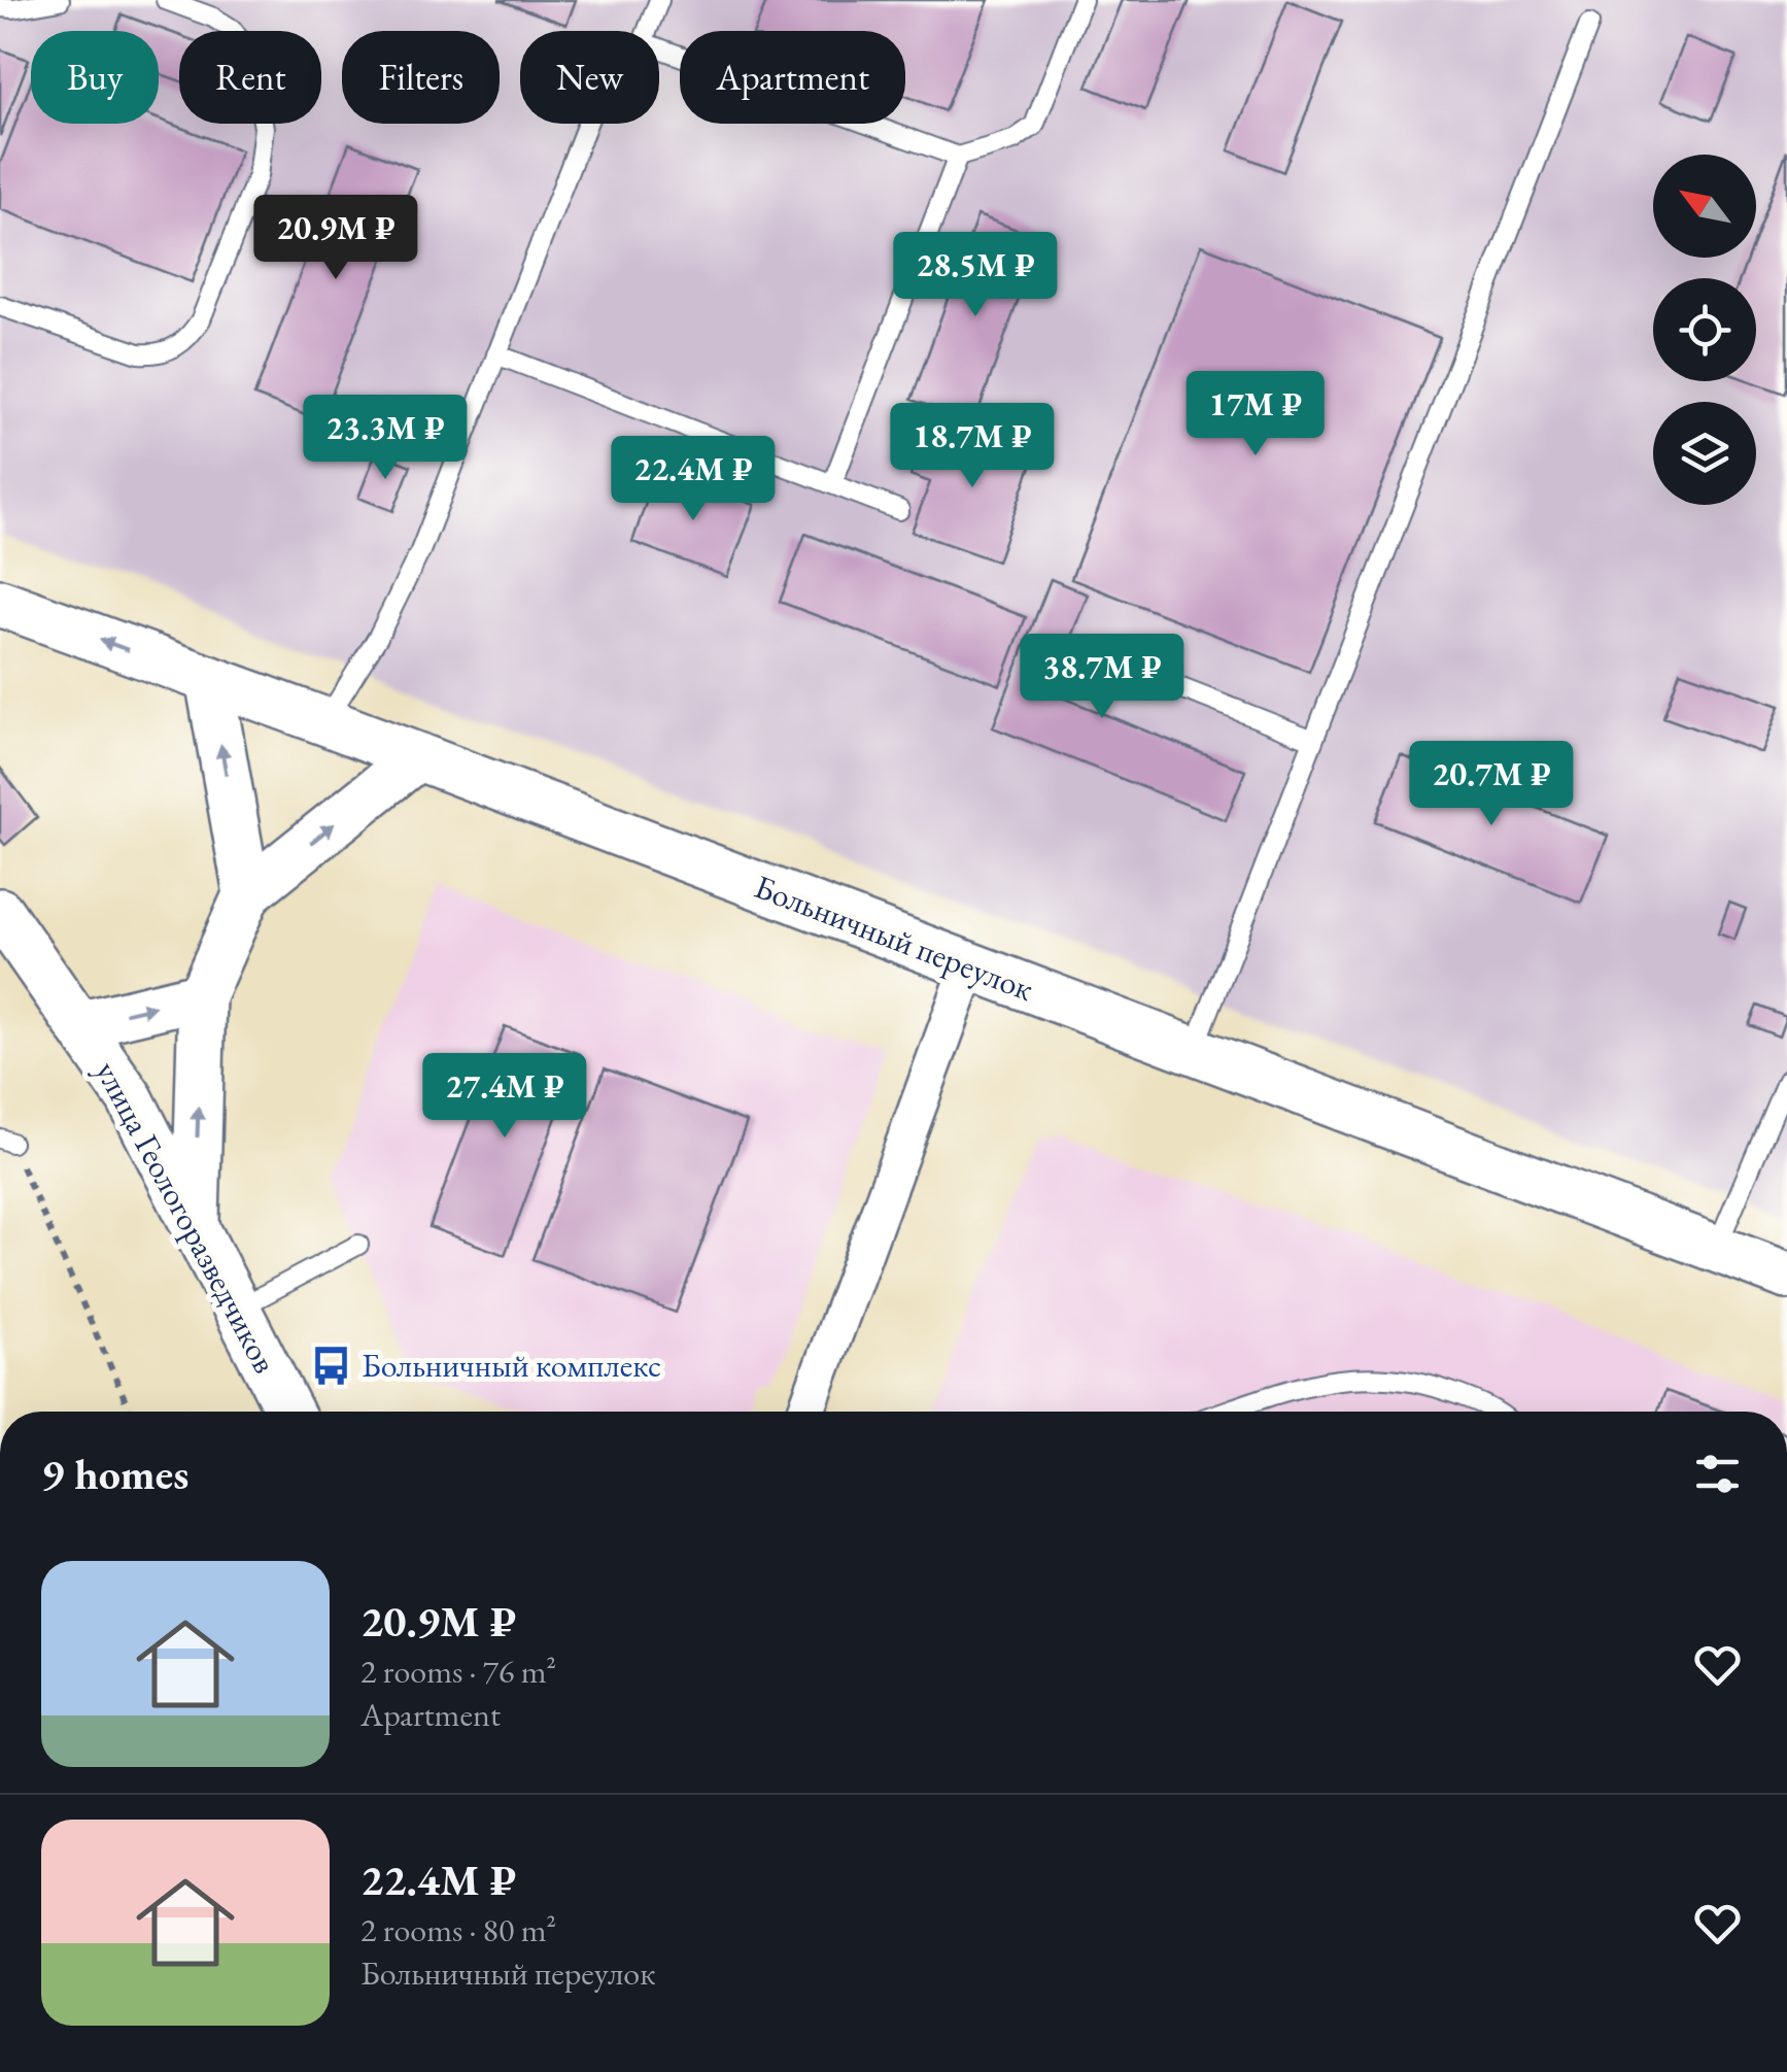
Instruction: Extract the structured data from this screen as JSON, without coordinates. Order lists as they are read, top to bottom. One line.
{"streets":{"street":["Больничный переулок","улица Геологоразведчиков"]},"places":{"bus stop":["Больничный комплекс"]},"north":"top left","page":{"chip":["Buy","Rent","Filters","New","Apartment"],"price":["20.9M ₽","28.5M ₽","17M ₽","23.3M ₽","18.7M ₽","22.4M ₽","38.7M ₽","20.7M ₽","27.4M ₽"],"heading":"9 homes","list":[{"name":"20.9M ₽","note":"2 rooms · 76 m² · Apartment"},{"name":"22.4M ₽","note":"2 rooms · 80 m² · Больничный переулок"}]}}
